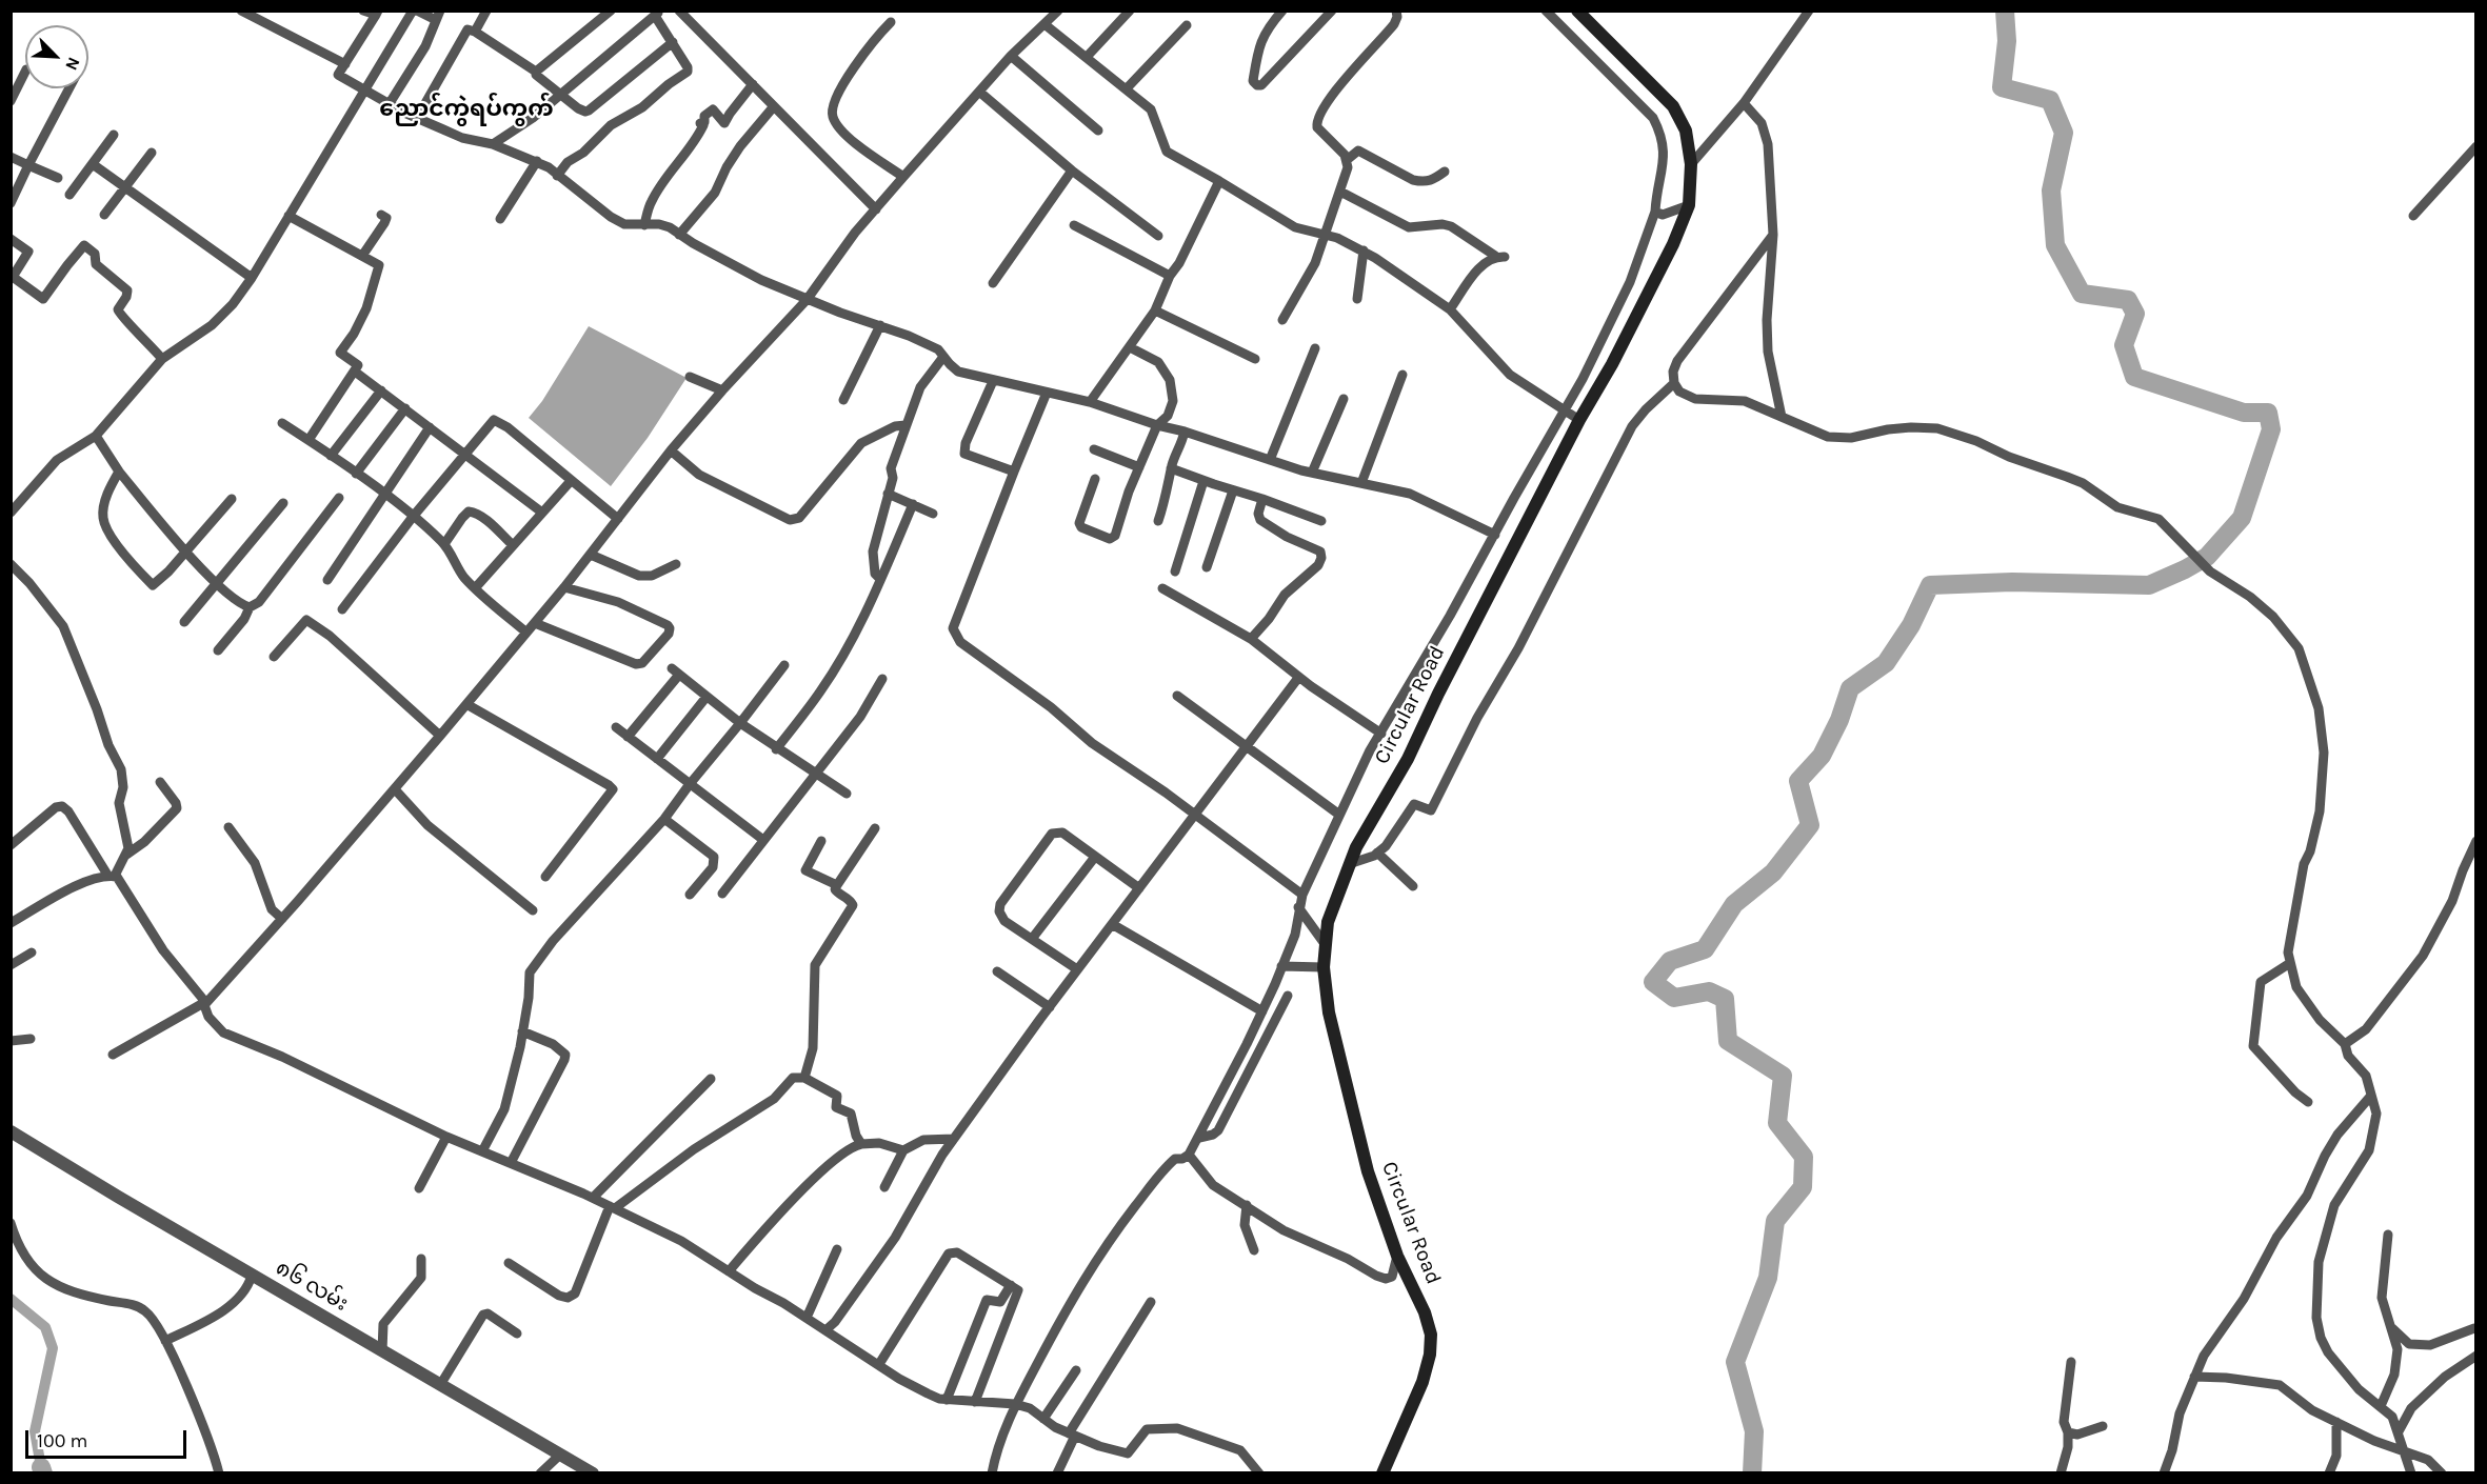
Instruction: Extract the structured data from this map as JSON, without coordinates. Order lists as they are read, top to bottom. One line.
{"streets":{"main road":["Circular Road"],"street":["၈၆ လမ်း"]},"districts":["ညောင်ကွဲရပ်ကွက်"],"scale_bar":"100 m","north":"bottom right"}
